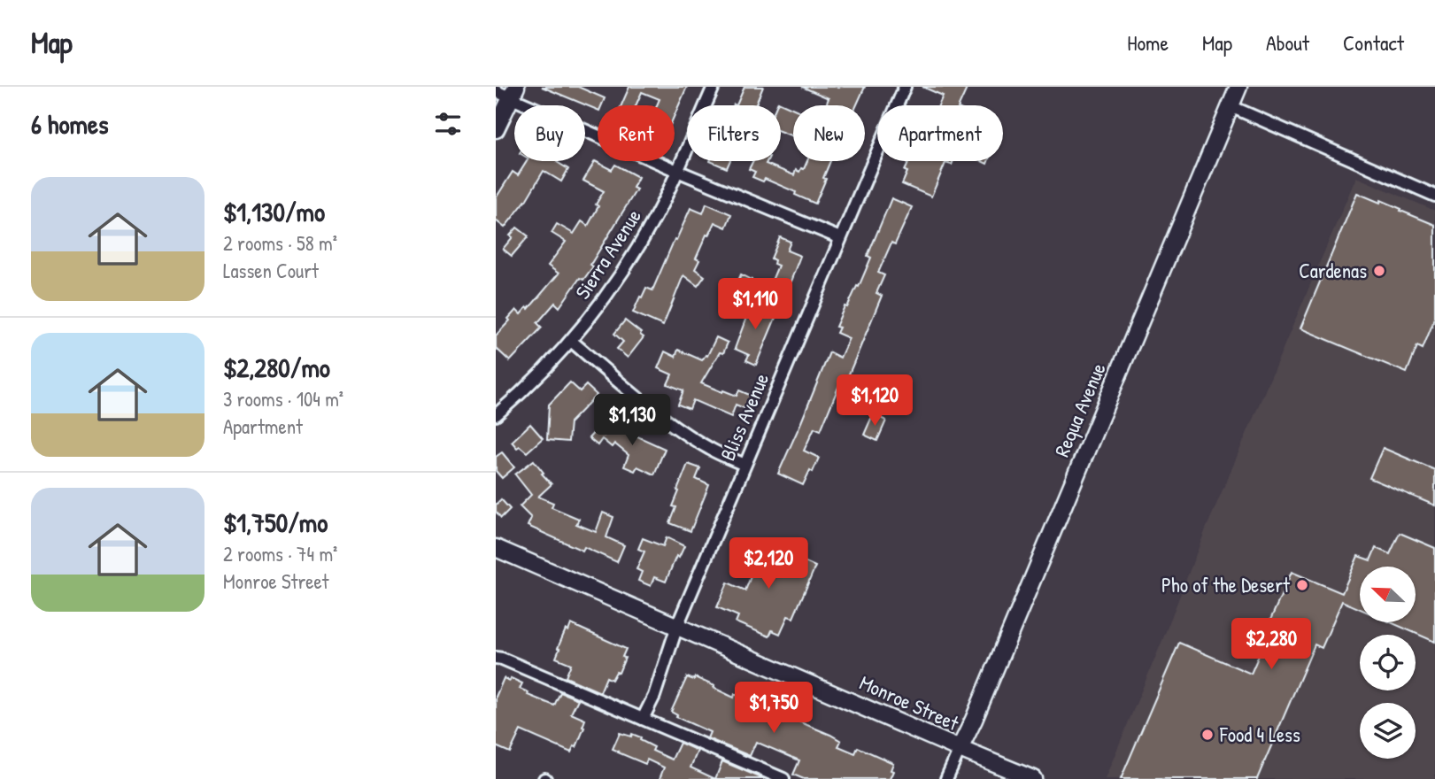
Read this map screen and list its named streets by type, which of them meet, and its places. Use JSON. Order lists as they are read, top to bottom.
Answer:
{
  "streets": {
    "street": [
      "Sierra Avenue",
      "Requa Avenue",
      "Bliss Avenue",
      "Monroe Street"
    ]
  },
  "crossings": [
    ["Requa Avenue", "Monroe Street"],
    ["Bliss Avenue", "Monroe Street"]
  ],
  "places": ["Cardenas", "Pho of the Desert", "Food 4 Less"],
  "north": "top left",
  "page": {
    "header": "Map",
    "nav": [
      "Home",
      "Map",
      "About",
      "Contact"
    ],
    "heading": "6 homes",
    "chip": [
      "Buy",
      "Rent",
      "Filters",
      "New",
      "Apartment"
    ],
    "list": [
      {
        "name": "$1,130/mo",
        "note": "2 rooms · 58 m² · Lassen Court"
      },
      {
        "name": "$2,280/mo",
        "note": "3 rooms · 104 m² · Apartment"
      },
      {
        "name": "$1,750/mo",
        "note": "2 rooms · 74 m² · Monroe Street"
      }
    ],
    "price": [
      "$1,110",
      "$1,120",
      "$1,130",
      "$2,120",
      "$2,280",
      "$1,750"
    ]
  }
}
